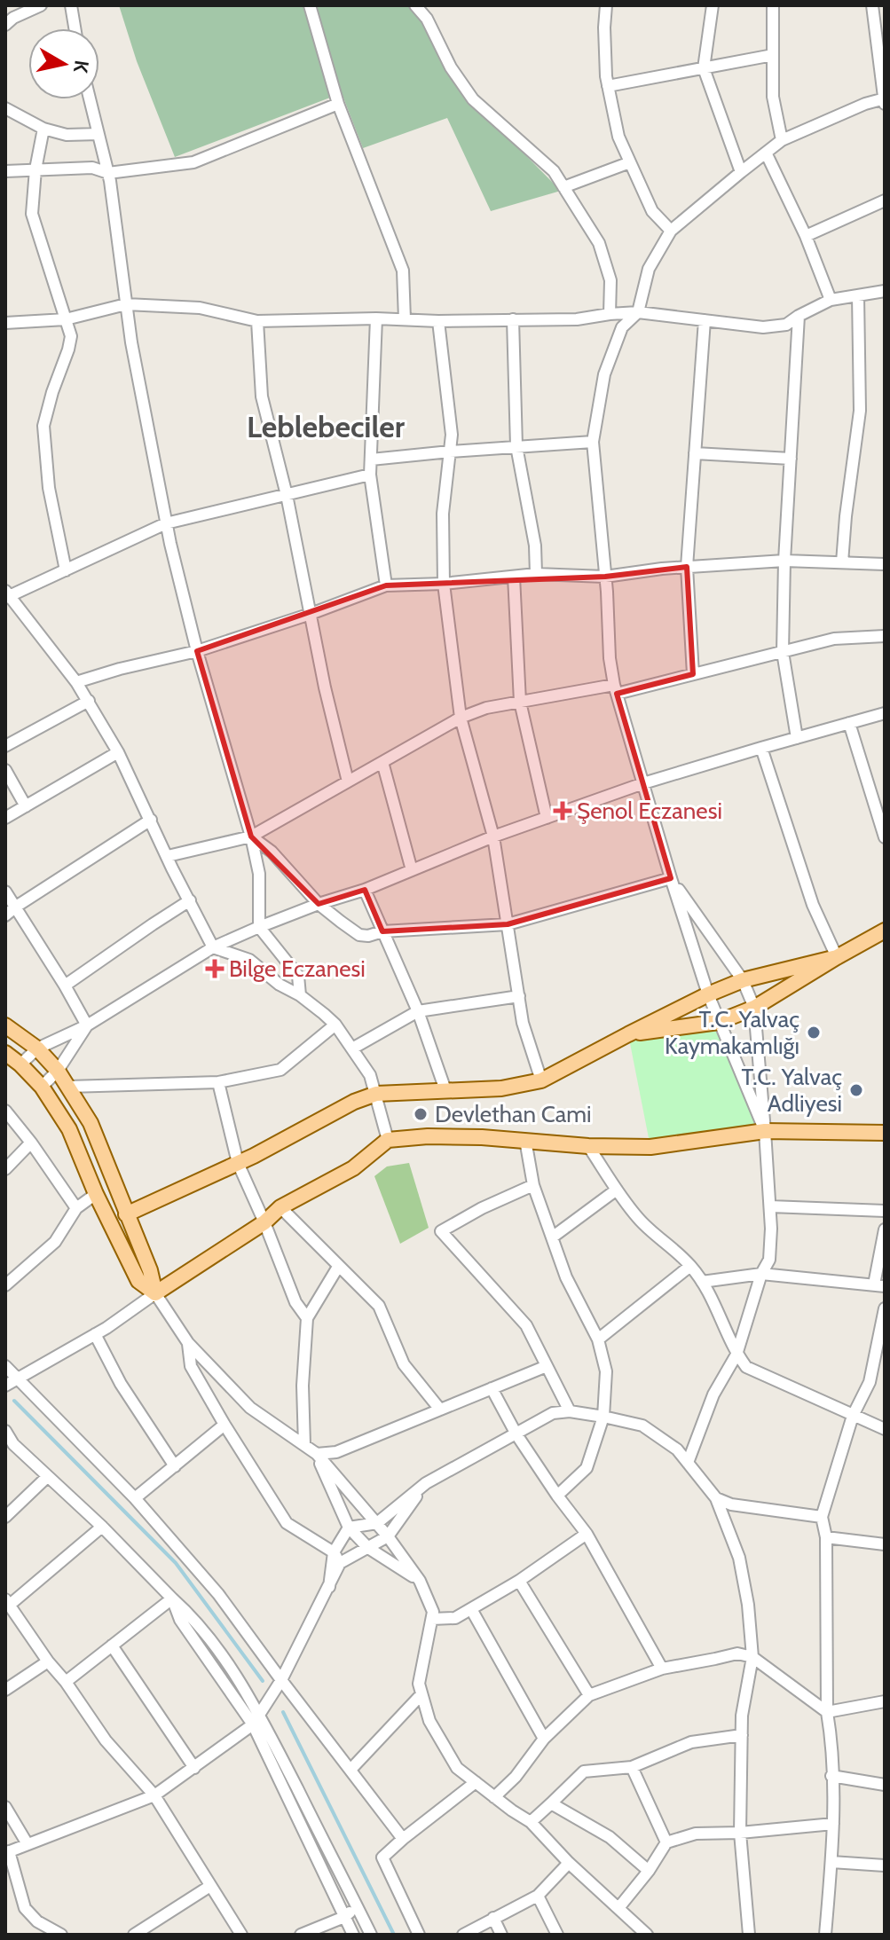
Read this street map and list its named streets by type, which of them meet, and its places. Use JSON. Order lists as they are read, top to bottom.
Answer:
{
  "districts": ["Leblebeciler"],
  "places": {
    "health": ["Şenol Eczanesi", "Bilge Eczanesi"],
    "other": ["T.C. Yalvaç Kaymakamlığı", "T.C. Yalvaç Adliyesi", "Devlethan Cami"]
  },
  "north": "right"
}
